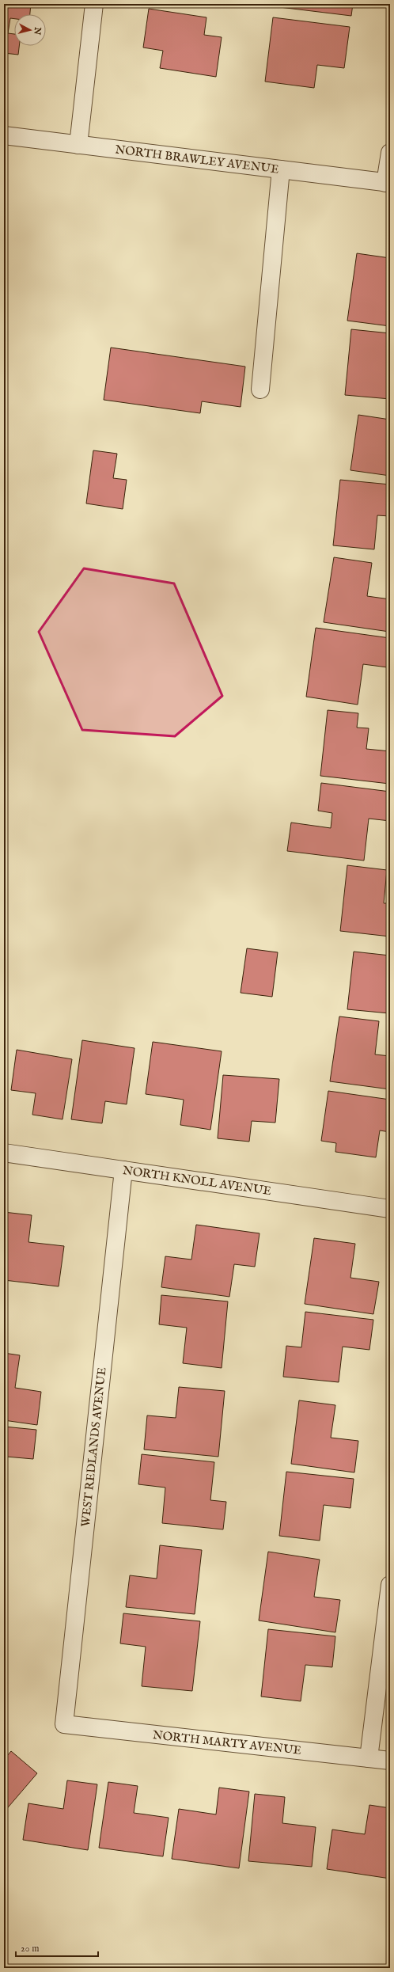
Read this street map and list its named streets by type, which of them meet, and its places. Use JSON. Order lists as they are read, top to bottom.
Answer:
{
  "streets": {
    "street": [
      "NORTH BRAWLEY AVENUE",
      "NORTH KNOLL AVENUE",
      "WEST REDLANDS AVENUE",
      "NORTH MARTY AVENUE"
    ]
  },
  "crossings": [
    ["NORTH KNOLL AVENUE", "WEST REDLANDS AVENUE"],
    ["WEST REDLANDS AVENUE", "NORTH MARTY AVENUE"]
  ],
  "scale_bar": "20 m",
  "north": "right"
}
